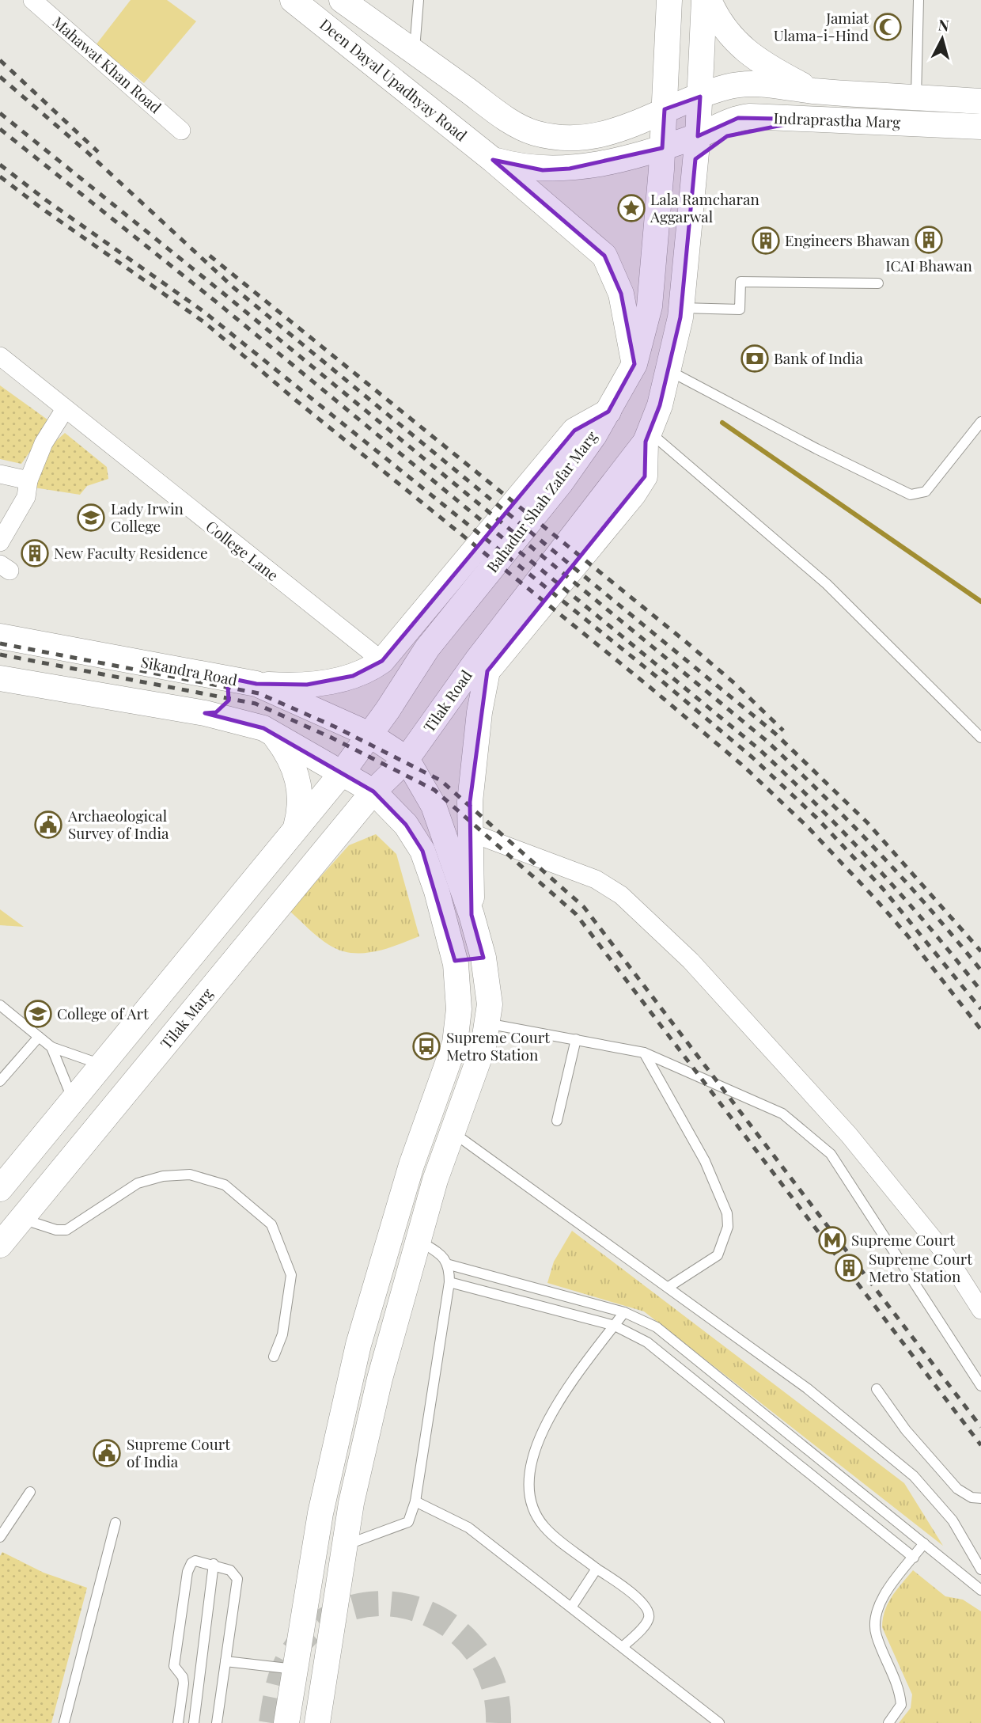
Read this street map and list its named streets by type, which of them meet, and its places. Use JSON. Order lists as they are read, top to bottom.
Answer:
{
  "streets": {
    "main road": [
      "Deen Dayal Upadhyay Road",
      "Indraprastha Marg",
      "Bahadur Shah Zafar Marg",
      "Sikandra Road",
      "Tilak Road",
      "Tilak Marg"
    ],
    "street": ["Mahawat Khan Road", "College Lane"]
  },
  "crossings": [
    ["Deen Dayal Upadhyay Road", "Indraprastha Marg"],
    ["Deen Dayal Upadhyay Road", "Bahadur Shah Zafar Marg"],
    ["Indraprastha Marg", "Bahadur Shah Zafar Marg"],
    ["Sikandra Road", "Tilak Road"],
    ["Sikandra Road", "Tilak Marg"],
    ["Tilak Road", "Tilak Marg"]
  ],
  "places": {
    "mosque": ["Jamiat Ulama-i-Hind"],
    "place": ["Lala Ramcharan Aggarwal"],
    "building": [
      "ICAI Bhawan",
      "Engineers Bhawan",
      "New Faculty Residence",
      "Supreme Court Metro Station"
    ],
    "bank": ["Bank of India"],
    "school or university": ["Lady Irwin College", "College of Art"],
    "public building": ["Archaeological Survey of India", "Supreme Court of India"],
    "bus stop": ["Supreme Court‌ Metro Station"],
    "metro station": ["Supreme Court"]
  },
  "north": "top"
}
